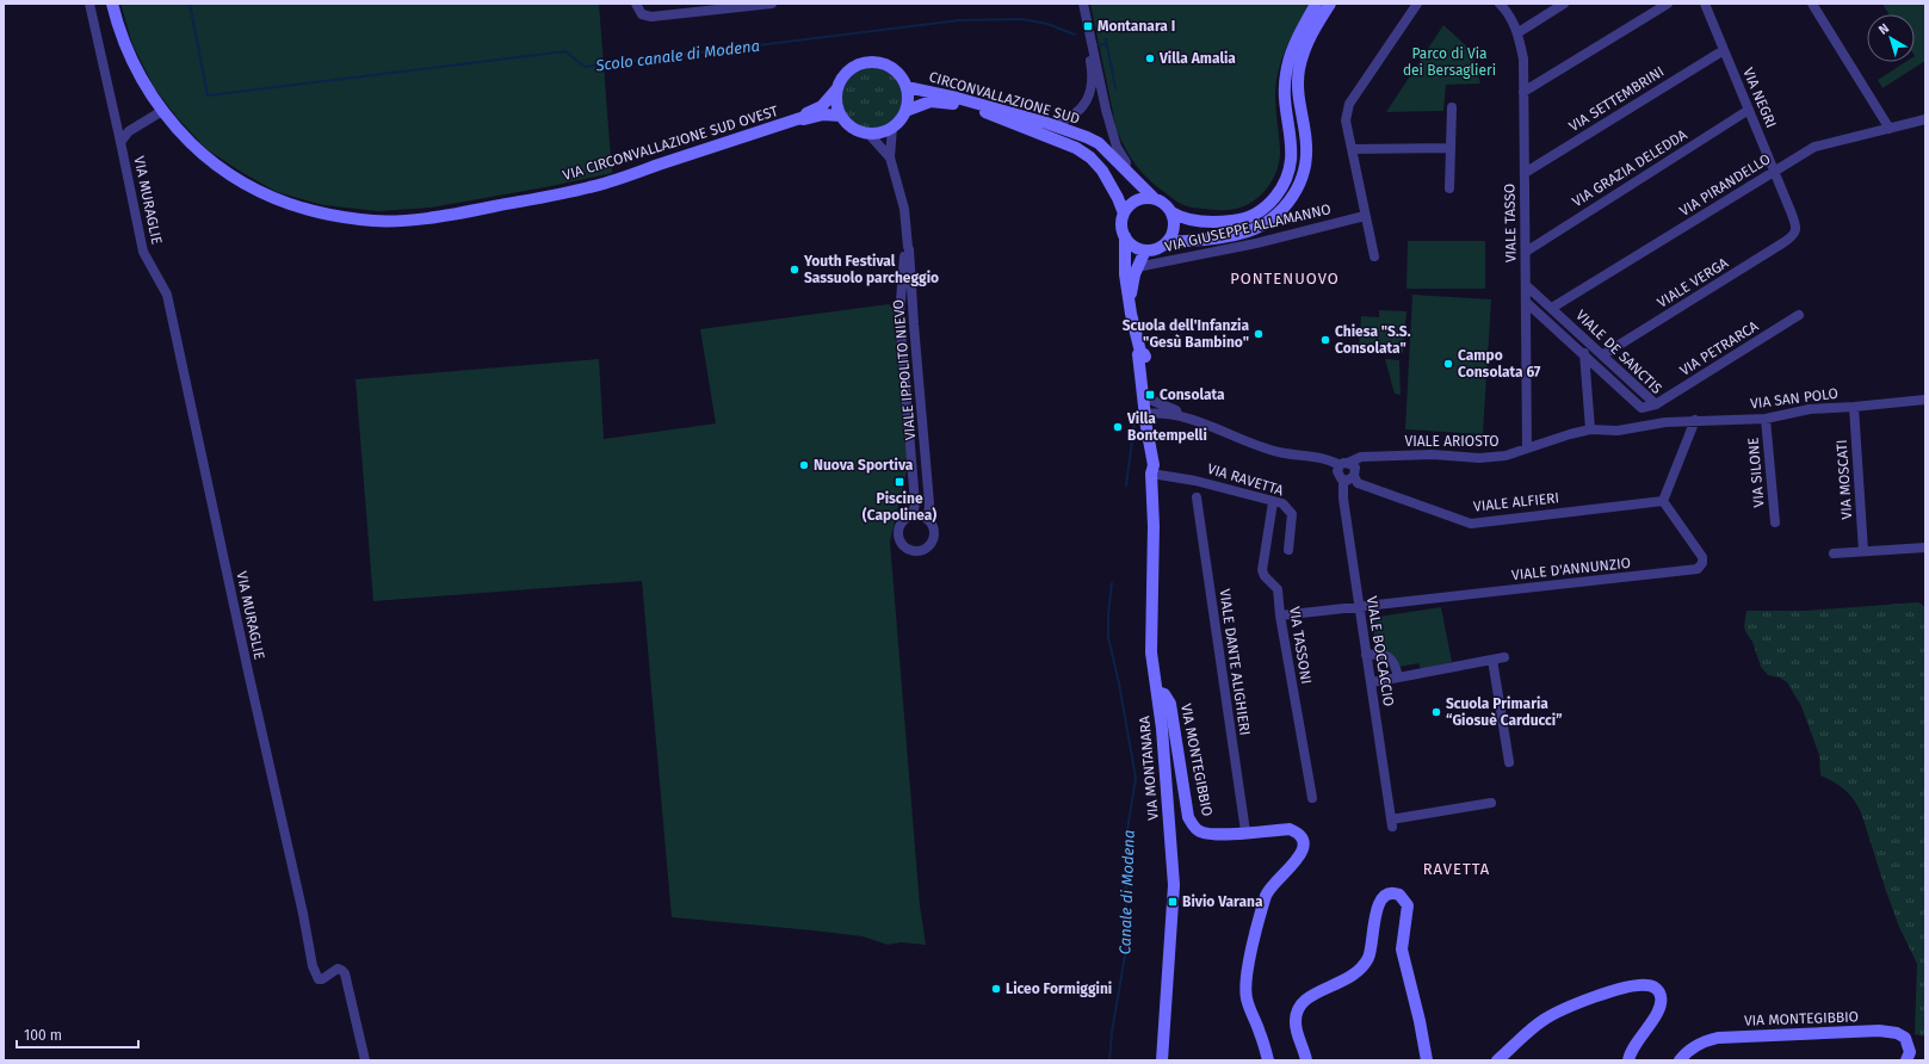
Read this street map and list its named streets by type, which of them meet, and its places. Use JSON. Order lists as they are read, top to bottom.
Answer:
{
  "streets": {
    "main road": [
      "CIRCONVALLAZIONE SUD",
      "VIA CIRCONVALLAZIONE SUD OVEST",
      "VIA MONTEGIBBIO",
      "VIA MONTANARA"
    ],
    "street": [
      "VIA NEGRI",
      "VIA SETTEMBRINI",
      "VIA GRAZIA DELEDDA",
      "VIA PIRANDELLO",
      "VIA MURAGLIE",
      "VIALE TASSO",
      "VIA GIUSEPPE ALLAMANNO",
      "VIALE VERGA",
      "VIA PETRARCA",
      "VIALE DE SANCTIS",
      "VIALE IPPOLITO NIEVO",
      "VIA SAN POLO",
      "VIALE ARIOSTO",
      "VIA SILONE",
      "VIA RAVETTA",
      "VIA MOSCATI",
      "VIALE ALFIERI",
      "VIALE D'ANNUNZIO",
      "VIA TASSONI",
      "VIALE BOCCACCIO",
      "VIALE DANTE ALIGHIERI"
    ]
  },
  "crossings": [
    ["CIRCONVALLAZIONE SUD", "VIA CIRCONVALLAZIONE SUD OVEST"],
    ["CIRCONVALLAZIONE SUD", "VIALE IPPOLITO NIEVO"],
    ["CIRCONVALLAZIONE SUD", "VIA MONTANARA"],
    ["VIA NEGRI", "VIA SETTEMBRINI"],
    ["VIA NEGRI", "VIA GRAZIA DELEDDA"],
    ["VIA NEGRI", "VIA PIRANDELLO"],
    ["VIA NEGRI", "VIALE VERGA"],
    ["VIA SETTEMBRINI", "VIALE TASSO"],
    ["VIA CIRCONVALLAZIONE SUD OVEST", "VIA MURAGLIE"],
    ["VIA CIRCONVALLAZIONE SUD OVEST", "VIALE IPPOLITO NIEVO"],
    ["VIA GRAZIA DELEDDA", "VIALE TASSO"],
    ["VIA PIRANDELLO", "VIALE DE SANCTIS"],
    ["VIALE TASSO", "VIALE DE SANCTIS"],
    ["VIALE TASSO", "VIALE ARIOSTO"],
    ["VIA GIUSEPPE ALLAMANNO", "VIA MONTANARA"],
    ["VIALE VERGA", "VIALE DE SANCTIS"],
    ["VIA PETRARCA", "VIALE DE SANCTIS"],
    ["VIA SAN POLO", "VIALE ARIOSTO"],
    ["VIA SAN POLO", "VIA SILONE"],
    ["VIA SAN POLO", "VIA MOSCATI"],
    ["VIALE ARIOSTO", "VIALE ALFIERI"],
    ["VIALE ARIOSTO", "VIALE BOCCACCIO"],
    ["VIA RAVETTA", "VIA TASSONI"],
    ["VIA RAVETTA", "VIA MONTANARA"],
    ["VIALE ALFIERI", "VIALE D'ANNUNZIO"],
    ["VIALE ALFIERI", "VIALE BOCCACCIO"],
    ["VIALE D'ANNUNZIO", "VIA TASSONI"],
    ["VIALE D'ANNUNZIO", "VIALE BOCCACCIO"],
    ["VIALE DANTE ALIGHIERI", "VIA MONTEGIBBIO"],
    ["VIA MONTEGIBBIO", "VIA MONTANARA"]
  ],
  "districts": ["PONTENUOVO", "RAVETTA"],
  "water": ["Scolo canale di Modena", "Canale di Modena"],
  "parks": ["Parco di Via dei Bersaglieri"],
  "places": {
    "transit": [
      "Montanara I",
      "Consolata",
      "Piscine (Capolinea)",
      "Bivio Varana"
    ],
    "other": [
      "Villa Amalia",
      "Youth Festival Sassuolo parcheggio",
      "Scuola dell'Infanzia \"Gesù Bambino\"",
      "Chiesa \"S.S. Consolata\"",
      "Campo Consolata 67",
      "Villa Bontempelli",
      "Nuova Sportiva",
      "Scuola Primaria “Giosuè Carducci”",
      "Liceo Formiggini"
    ]
  },
  "scale_bar": "100 m",
  "north": "top left"
}
